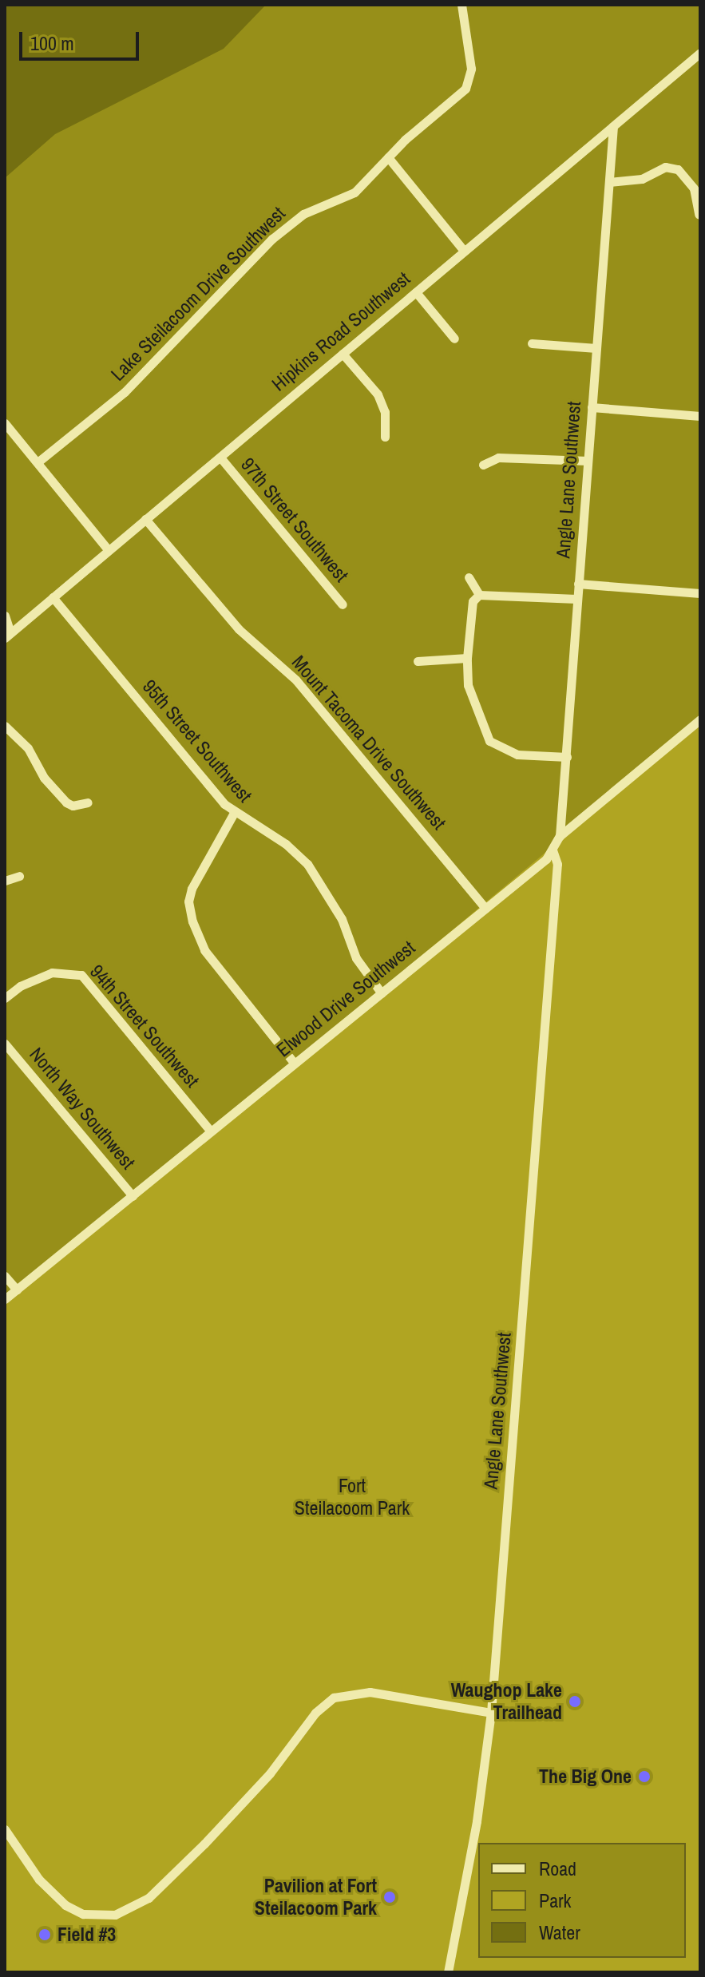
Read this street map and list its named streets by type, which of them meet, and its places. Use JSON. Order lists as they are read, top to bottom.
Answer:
{
  "streets": {
    "street": [
      "Lake Steilacoom Drive Southwest",
      "Hipkins Road Southwest",
      "Angle Lane Southwest",
      "97th Street Southwest",
      "95th Street Southwest",
      "Mount Tacoma Drive Southwest",
      "Elwood Drive Southwest",
      "94th Street Southwest",
      "North Way Southwest"
    ]
  },
  "crossings": [
    ["Hipkins Road Southwest", "Angle Lane Southwest"],
    ["Hipkins Road Southwest", "97th Street Southwest"],
    ["Hipkins Road Southwest", "95th Street Southwest"],
    ["Hipkins Road Southwest", "Mount Tacoma Drive Southwest"],
    ["Angle Lane Southwest", "Elwood Drive Southwest"],
    ["95th Street Southwest", "Elwood Drive Southwest"],
    ["Mount Tacoma Drive Southwest", "Elwood Drive Southwest"],
    ["Elwood Drive Southwest", "94th Street Southwest"],
    ["Elwood Drive Southwest", "North Way Southwest"]
  ],
  "parks": ["Fort Steilacoom Park"],
  "places": [
    "Waughop Lake Trailhead",
    "The Big One",
    "Pavilion at Fort Steilacoom Park",
    "Field #3"
  ],
  "legend": ["Road", "Park", "Water"],
  "scale_bar": "100 m"
}
